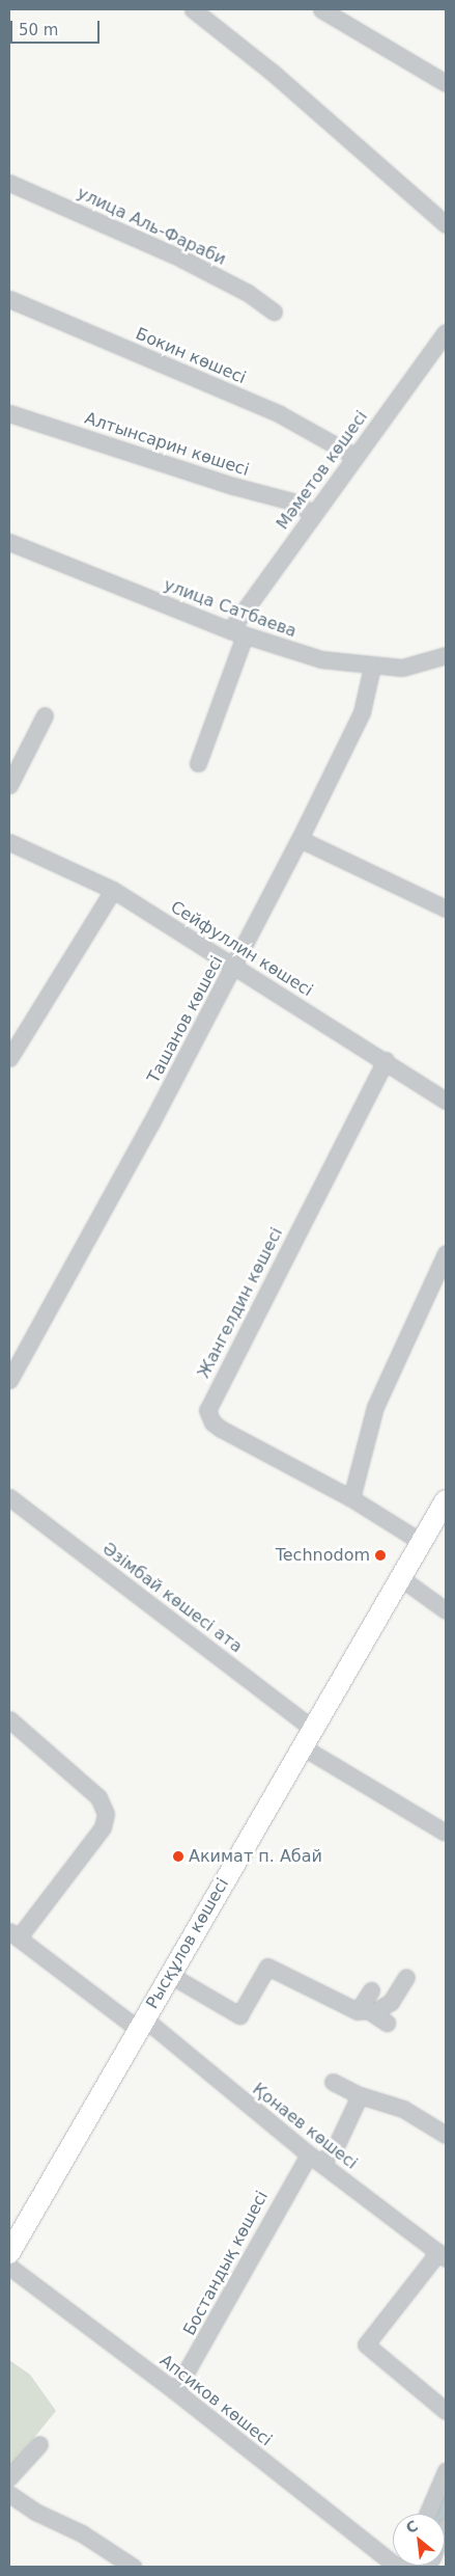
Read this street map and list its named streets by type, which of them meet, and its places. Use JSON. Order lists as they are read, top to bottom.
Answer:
{
  "streets": {
    "main road": ["Рысқұлов көшесі"],
    "street": [
      "улица Аль-Фараби",
      "Бокин көшесі",
      "Алтынсарин көшесі",
      "Мәметов көшесі",
      "улица Сатбаева",
      "Сейфуллин көшесі",
      "Ташанов көшесі",
      "Жангелдин көшесі",
      "Әзімбай көшесі ата",
      "Қонаев көшесі",
      "Бостандық көшесі",
      "Апсиков көшесі"
    ]
  },
  "crossings": [
    ["Бокин көшесі", "Мәметов көшесі"],
    ["Алтынсарин көшесі", "Мәметов көшесі"],
    ["Мәметов көшесі", "улица Сатбаева"],
    ["улица Сатбаева", "Ташанов көшесі"],
    ["Сейфуллин көшесі", "Ташанов көшесі"],
    ["Сейфуллин көшесі", "Жангелдин көшесі"],
    ["Жангелдин көшесі", "Рысқұлов көшесі"],
    ["Әзімбай көшесі ата", "Рысқұлов көшесі"],
    ["Рысқұлов көшесі", "Қонаев көшесі"],
    ["Қонаев көшесі", "Бостандық көшесі"],
    ["Бостандық көшесі", "Апсиков көшесі"]
  ],
  "places": ["Technodom", "Акимат п. Абай"],
  "scale_bar": "50 m",
  "north": "top left"
}
